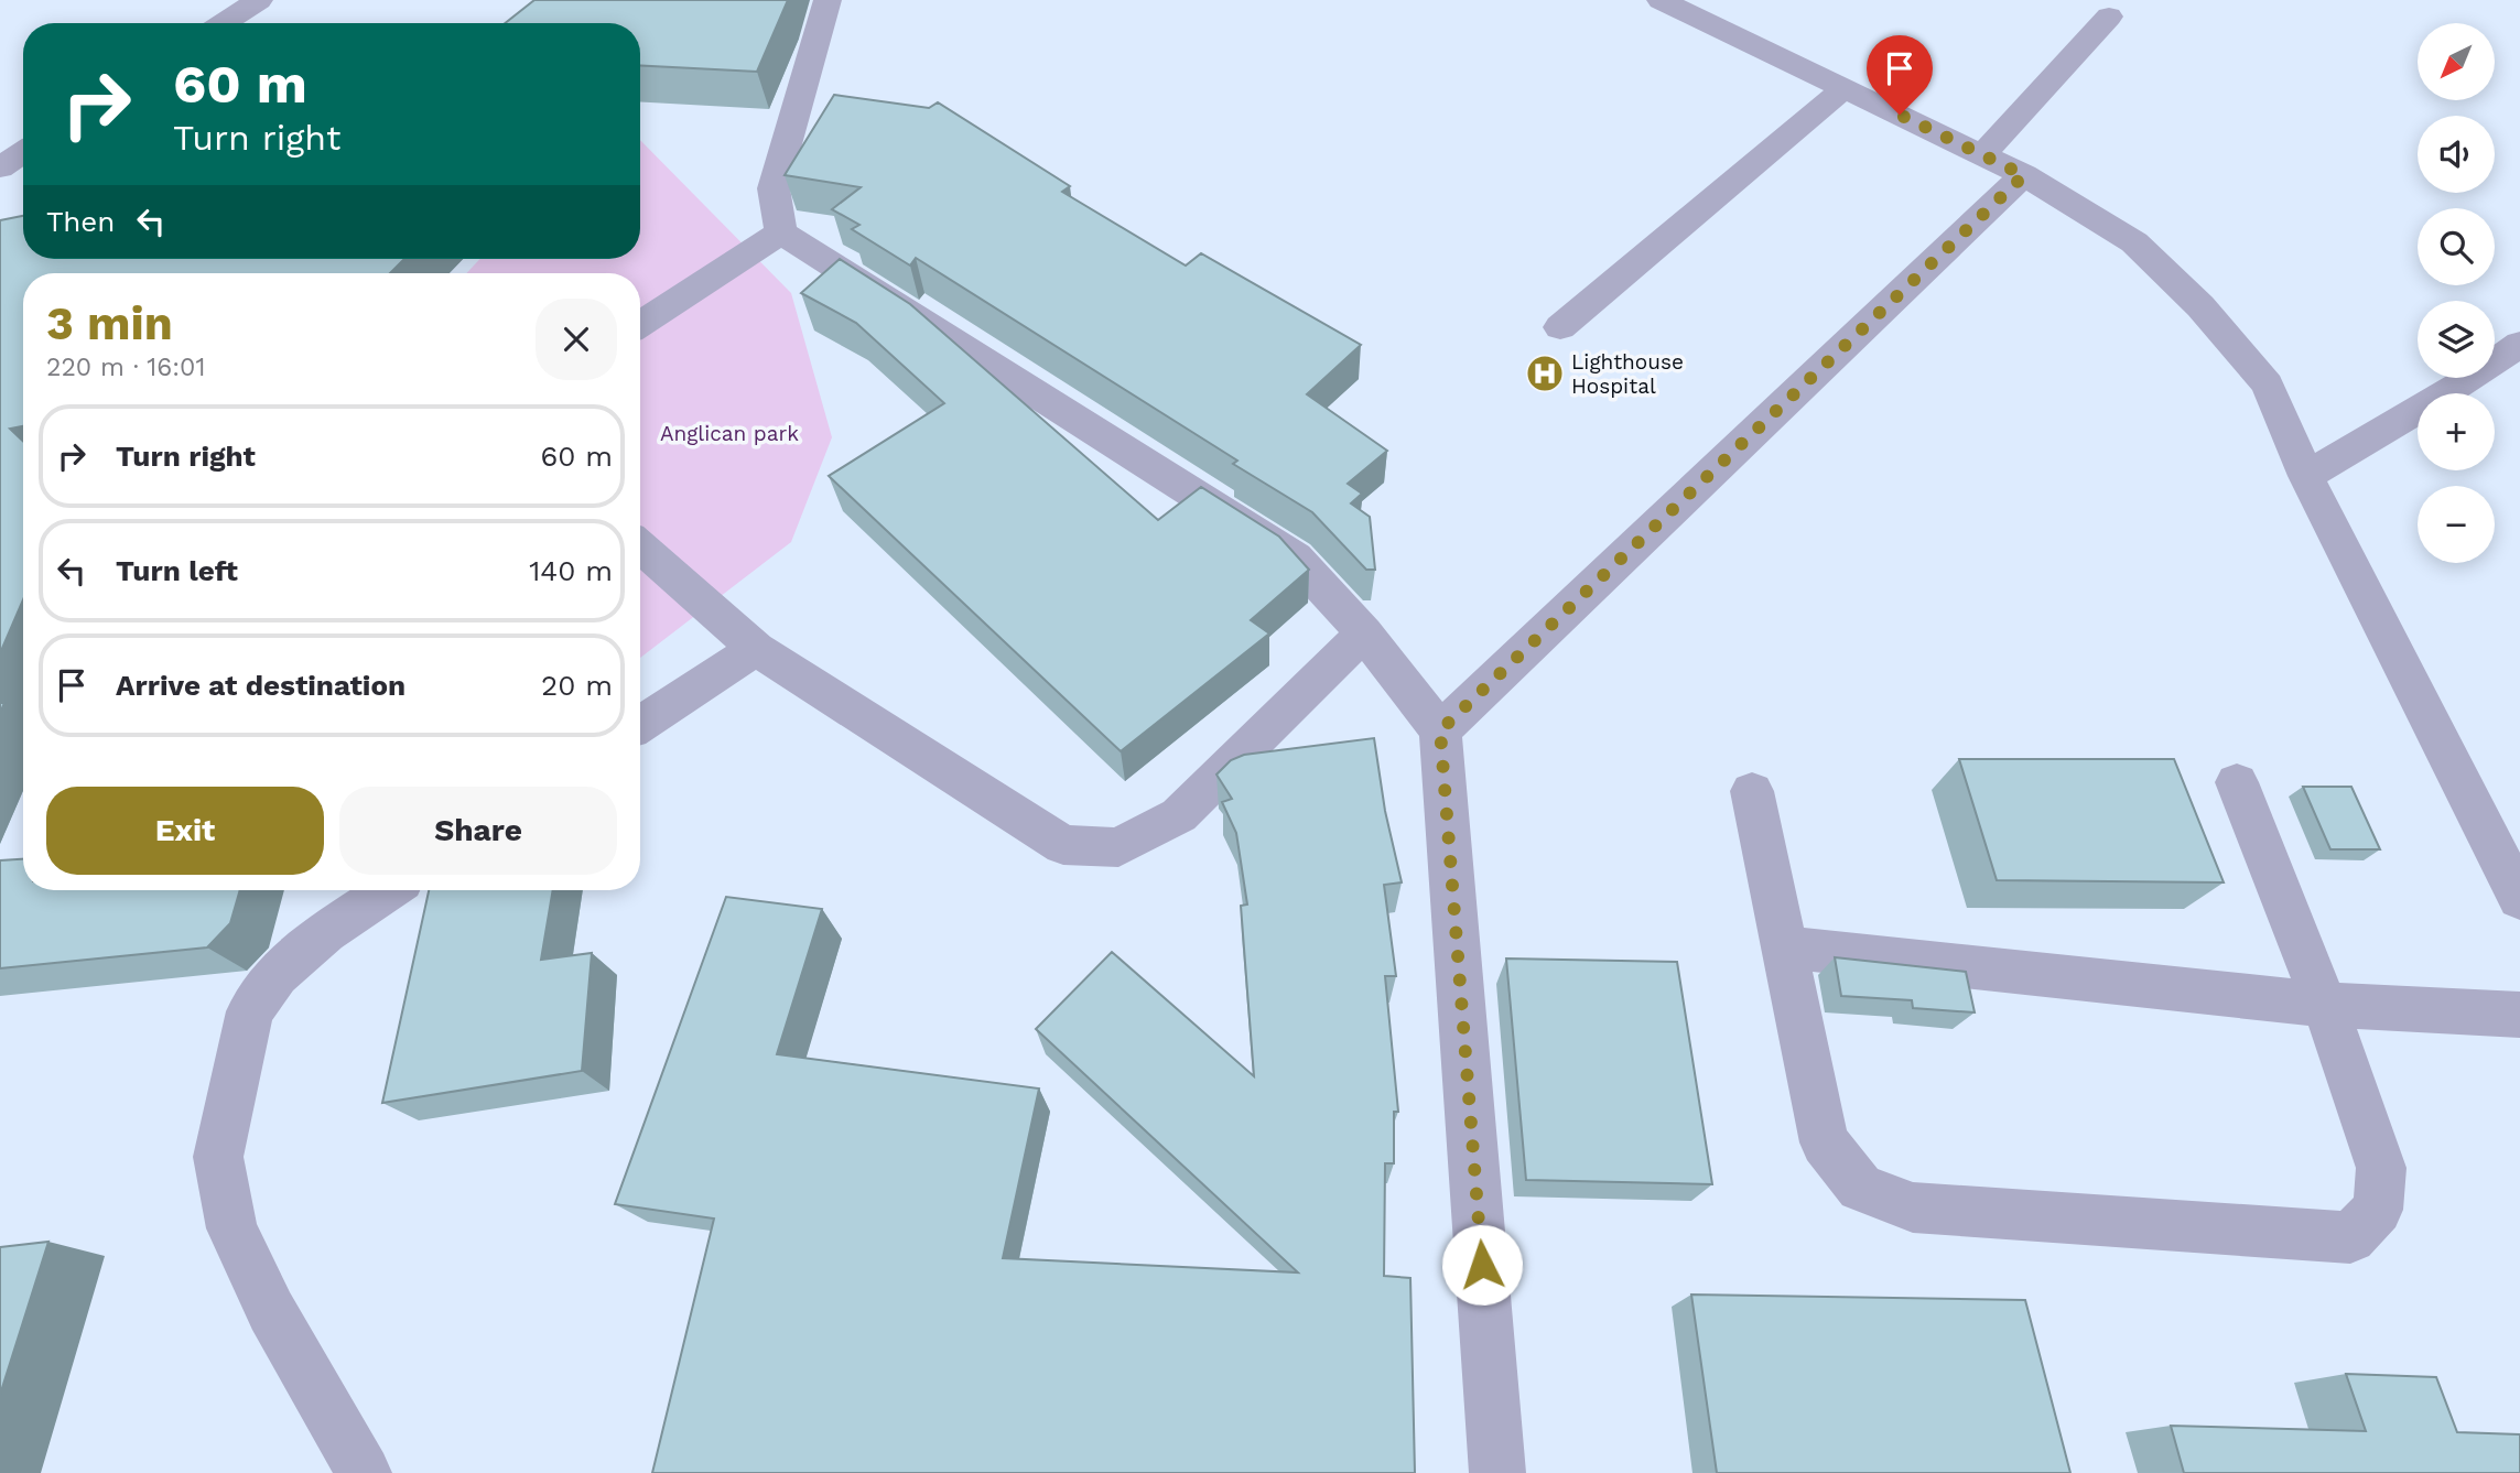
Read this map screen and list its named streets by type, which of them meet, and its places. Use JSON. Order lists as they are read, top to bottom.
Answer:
{
  "parks": ["Anglican park"],
  "places": {
    "hospital": ["Lighthouse Hospital"]
  },
  "north": "bottom left",
  "page": {
    "map_buttons": ["+", "−"],
    "turn": ["60 m", "Turn right"],
    "then": "Then",
    "heading": ["3 min", "220 m · 16:01"],
    "list": [
      {
        "name": "Turn right",
        "value": "60 m"
      },
      {
        "name": "Turn left",
        "value": "140 m"
      },
      {
        "name": "Arrive at destination",
        "value": "20 m"
      }
    ],
    "buttons": ["Exit", "Share"]
  }
}
